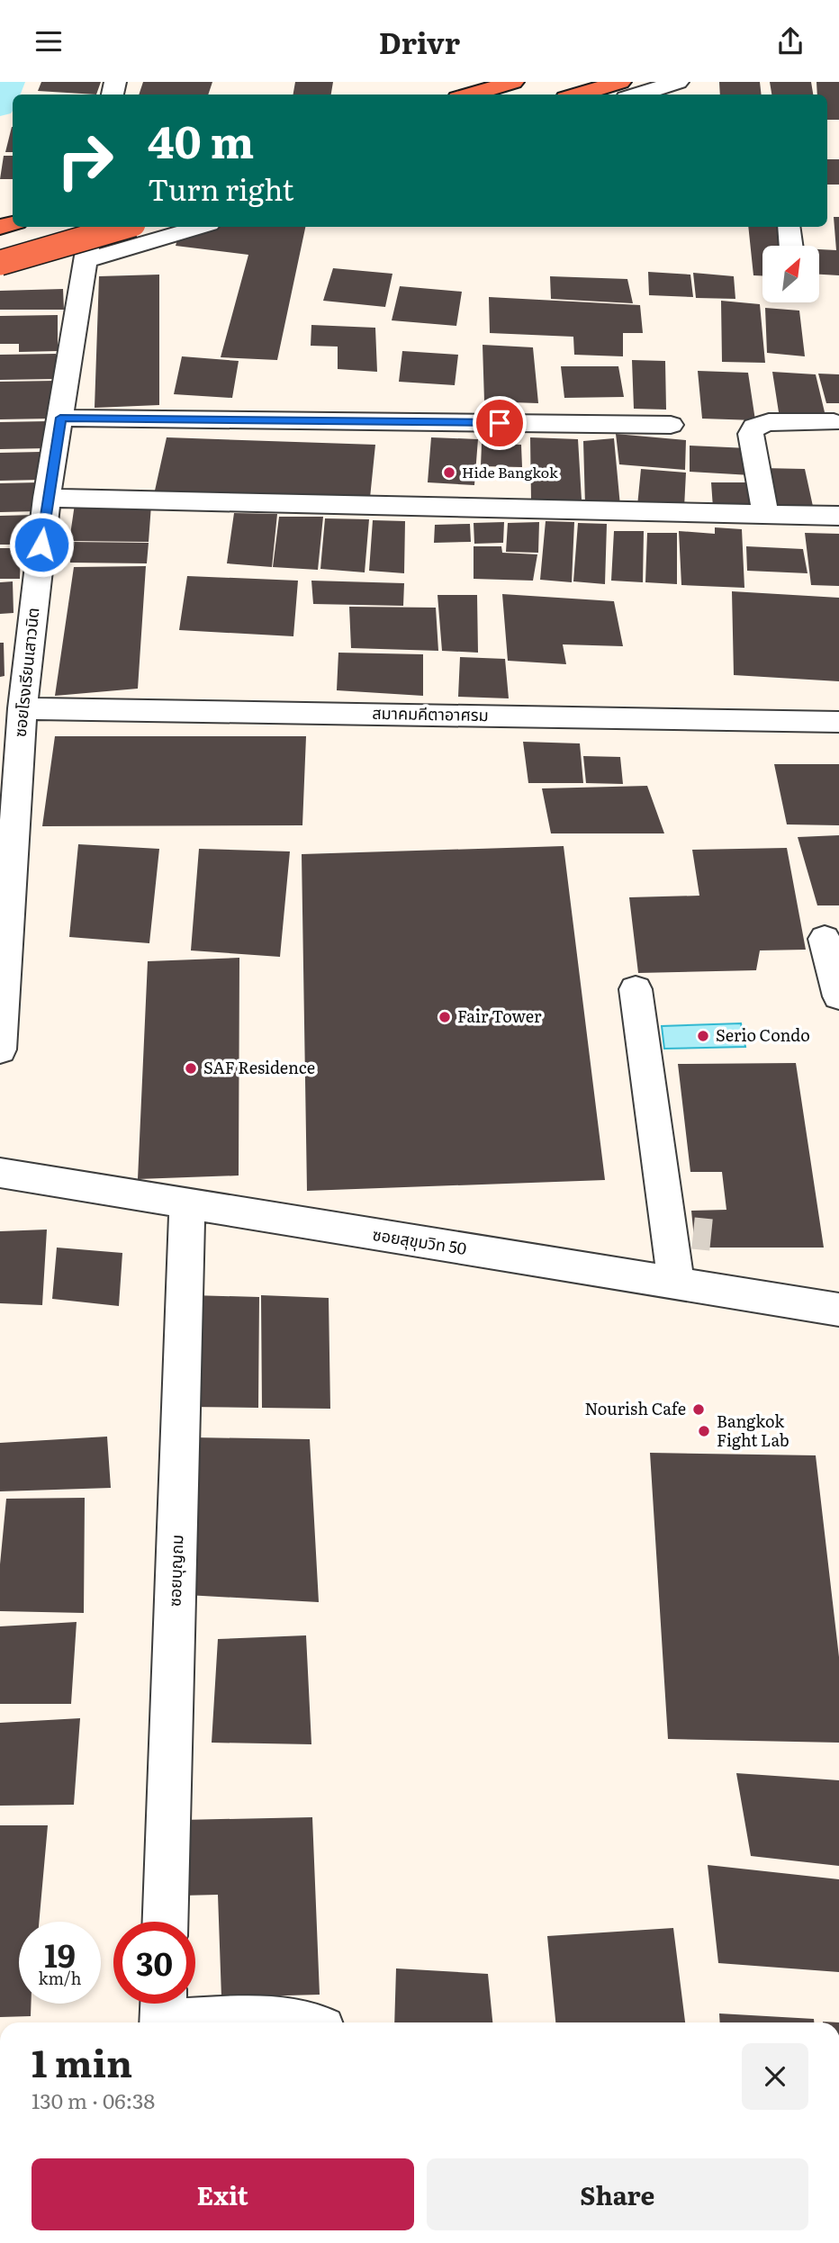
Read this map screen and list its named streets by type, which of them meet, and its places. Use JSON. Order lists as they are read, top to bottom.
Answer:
{
  "streets": {
    "street": [
      "ซอยโรงเรียนเสาวนิต",
      "สมาคมคีตาอาศรม",
      "ซอยสุขุมวิท 50",
      "ซอยบุญถม"
    ]
  },
  "crossings": [
    ["ซอยโรงเรียนเสาวนิต", "สมาคมคีตาอาศรม"],
    ["ซอยสุขุมวิท 50", "ซอยบุญถม"]
  ],
  "places": [
    "Hide Bangkok",
    "Fair Tower",
    "Serio Condo",
    "SAF Residence",
    "Nourish Cafe",
    "Bangkok Fight Lab"
  ],
  "north": "top right",
  "page": {
    "header": "Drivr",
    "turn": ["40 m", "Turn right"],
    "speed": "19 km/h",
    "limit": "30",
    "heading": ["1 min", "130 m · 06:38"],
    "buttons": ["Exit", "Share"]
  }
}
